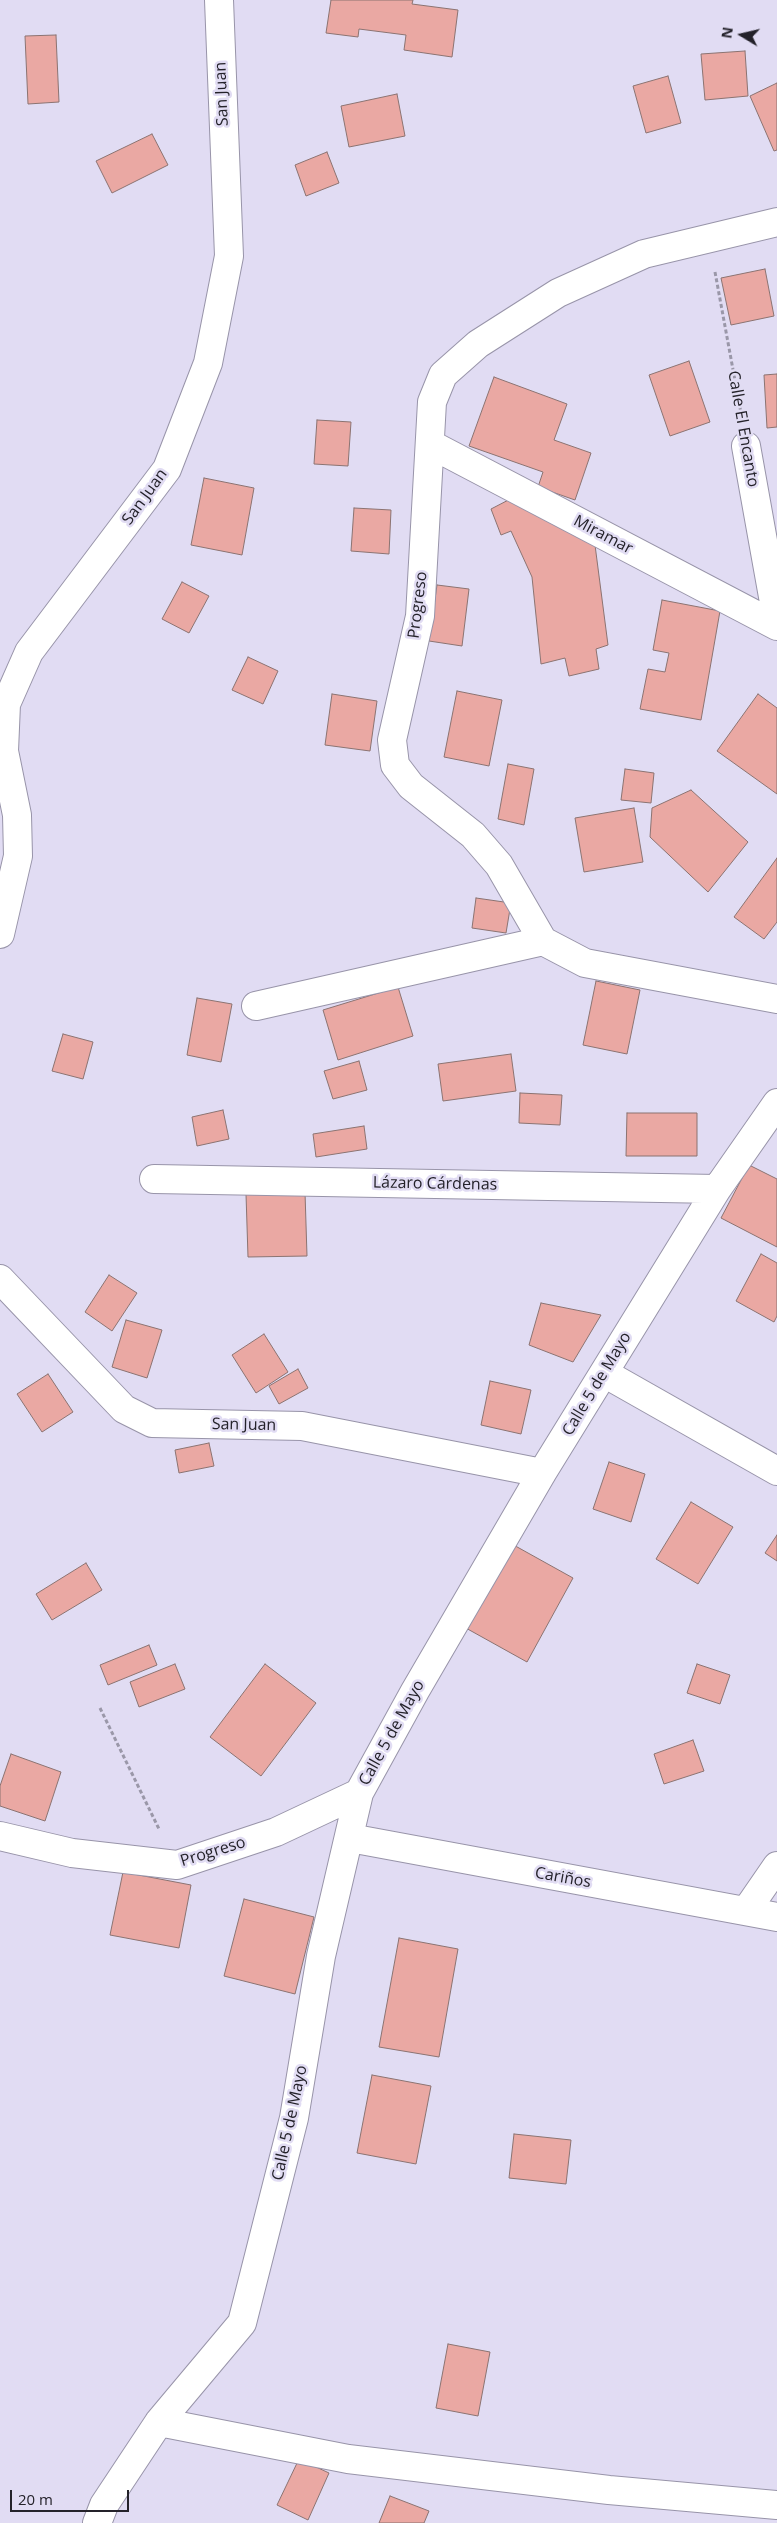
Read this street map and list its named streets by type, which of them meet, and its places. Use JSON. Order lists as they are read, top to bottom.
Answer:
{
  "streets": {
    "street": [
      "San Juan",
      "Calle El Encanto",
      "Miramar",
      "Progreso",
      "Lázaro Cárdenas",
      "Calle 5 de Mayo",
      "Cariños"
    ]
  },
  "crossings": [
    ["San Juan", "Calle 5 de Mayo"],
    ["Calle El Encanto", "Progreso"],
    ["Miramar", "Progreso"],
    ["Progreso", "Calle 5 de Mayo"],
    ["Lázaro Cárdenas", "Calle 5 de Mayo"],
    ["Calle 5 de Mayo", "Cariños"]
  ],
  "scale_bar": "20 m",
  "north": "left"
}
